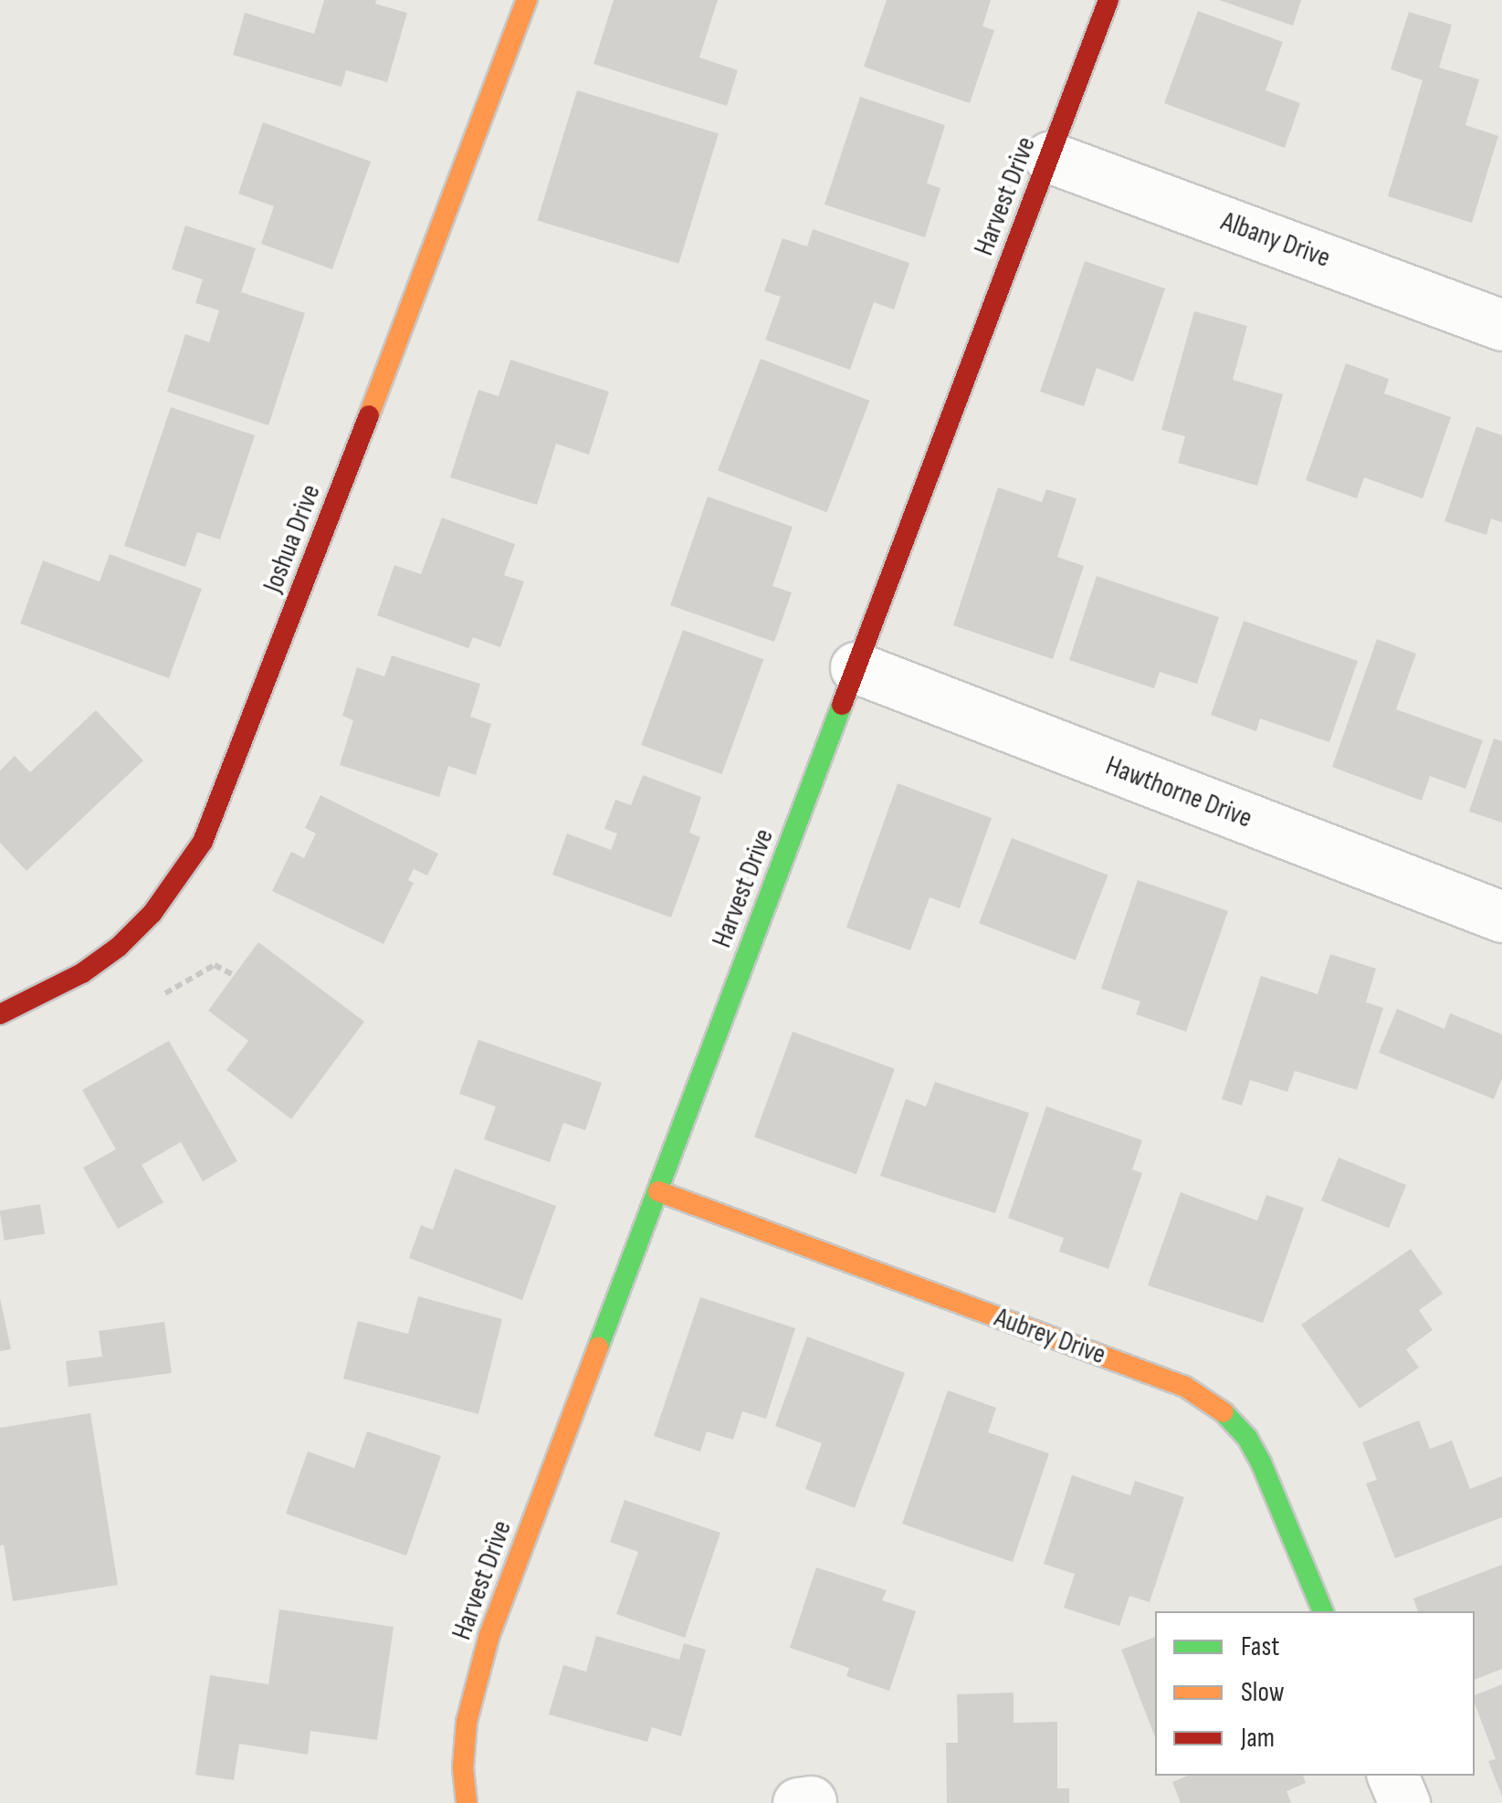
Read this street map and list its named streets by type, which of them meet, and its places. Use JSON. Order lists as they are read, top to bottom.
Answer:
{
  "streets": {
    "street": [
      "Harvest Drive",
      "Albany Drive",
      "Joshua Drive",
      "Hawthorne Drive",
      "Aubrey Drive"
    ]
  },
  "crossings": [
    ["Harvest Drive", "Albany Drive"],
    ["Harvest Drive", "Hawthorne Drive"],
    ["Harvest Drive", "Aubrey Drive"]
  ],
  "legend": ["Fast", "Slow", "Jam"]
}
